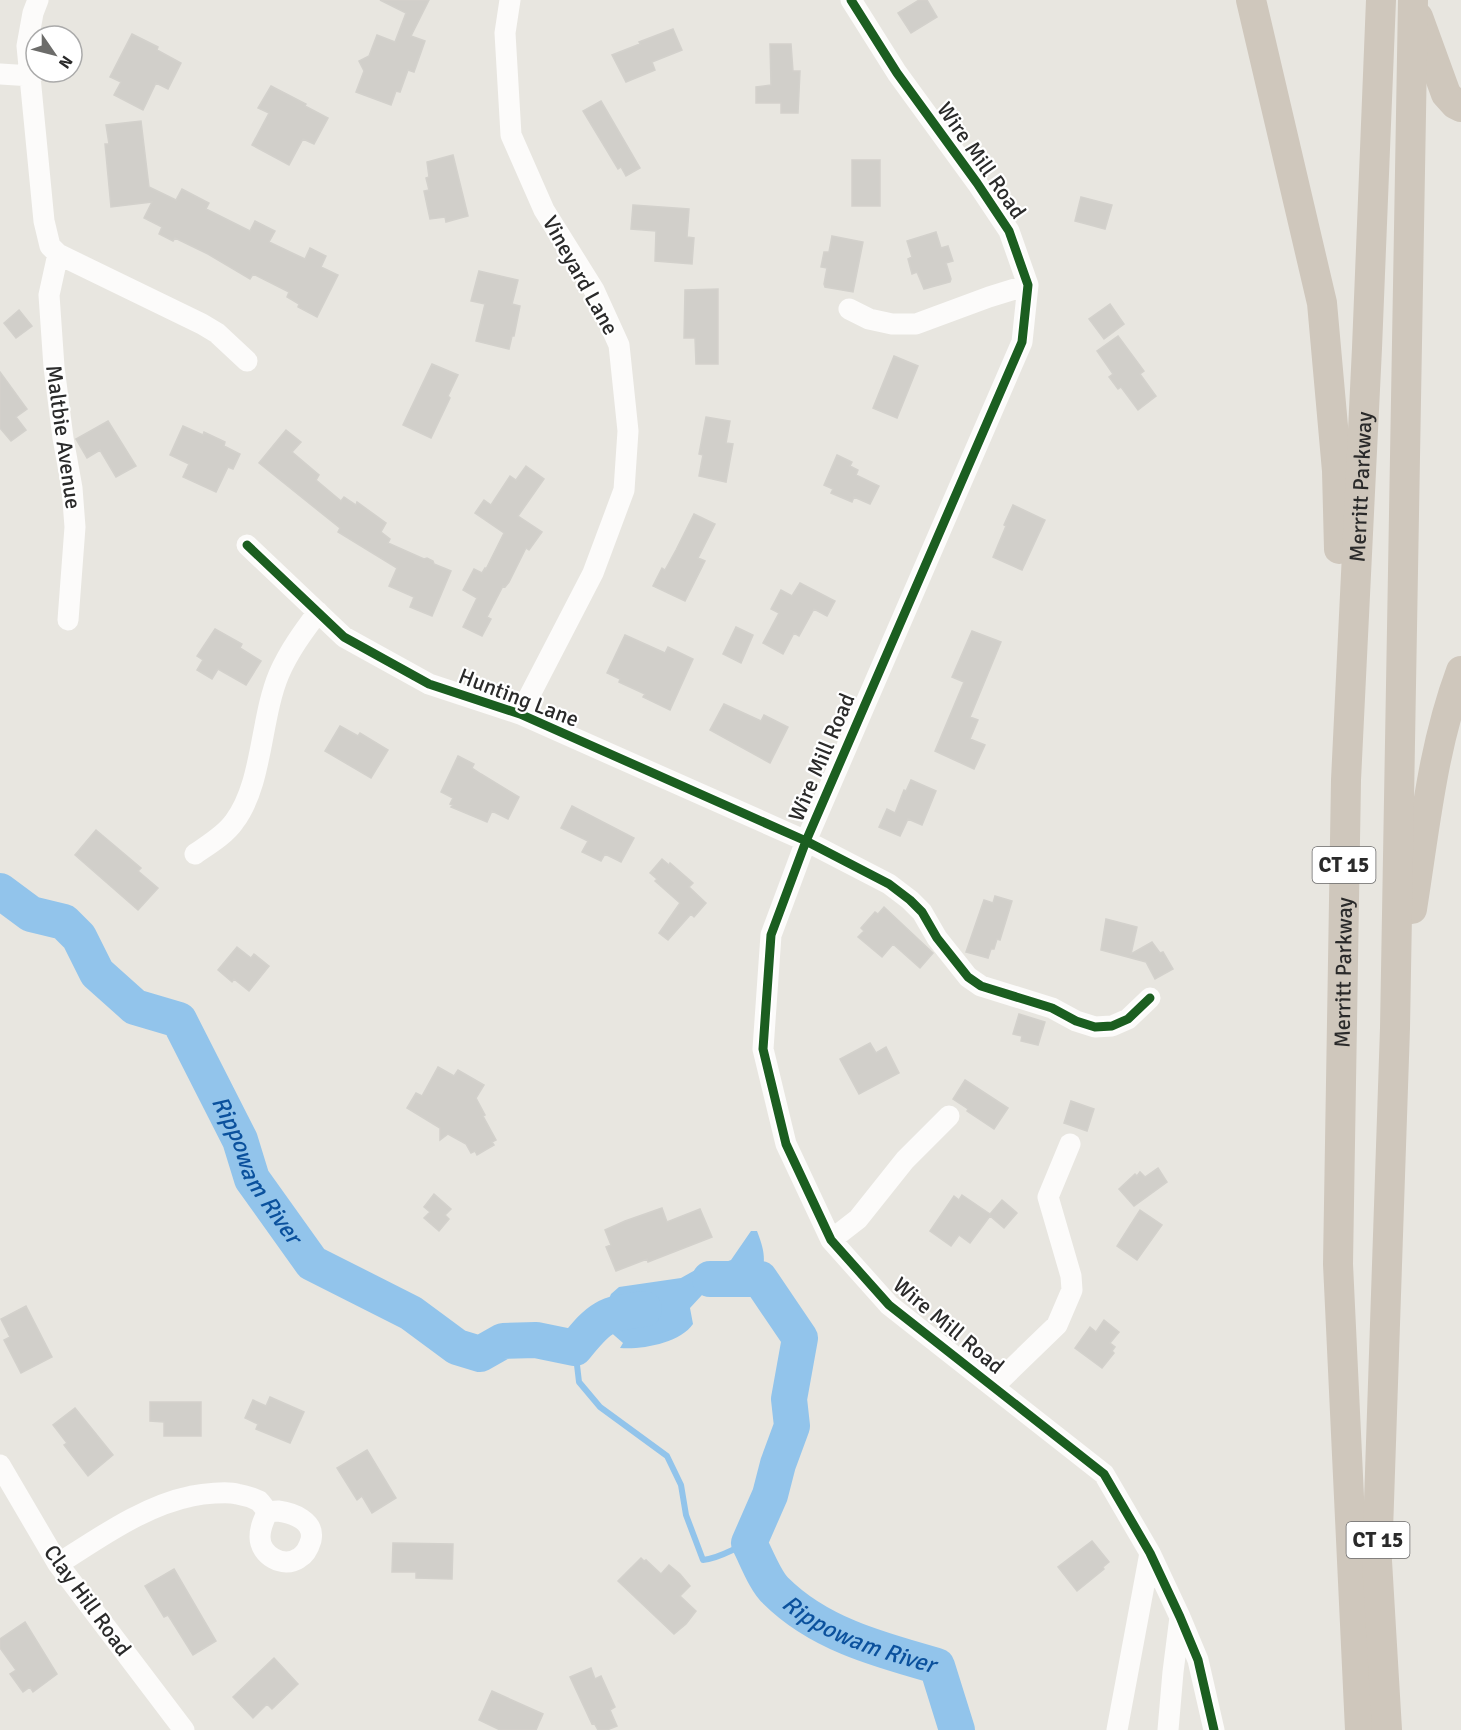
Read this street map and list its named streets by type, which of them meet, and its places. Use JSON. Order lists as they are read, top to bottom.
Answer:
{
  "streets": {
    "highway": ["Merritt Parkway", "CT 15"],
    "street": [
      "Wire Mill Road",
      "Vineyard Lane",
      "Maltbie Avenue",
      "Hunting Lane",
      "Clay Hill Road"
    ]
  },
  "crossings": [
    ["Wire Mill Road", "Hunting Lane"],
    ["Vineyard Lane", "Hunting Lane"]
  ],
  "water": ["Rippowam River"],
  "north": "bottom right"
}
